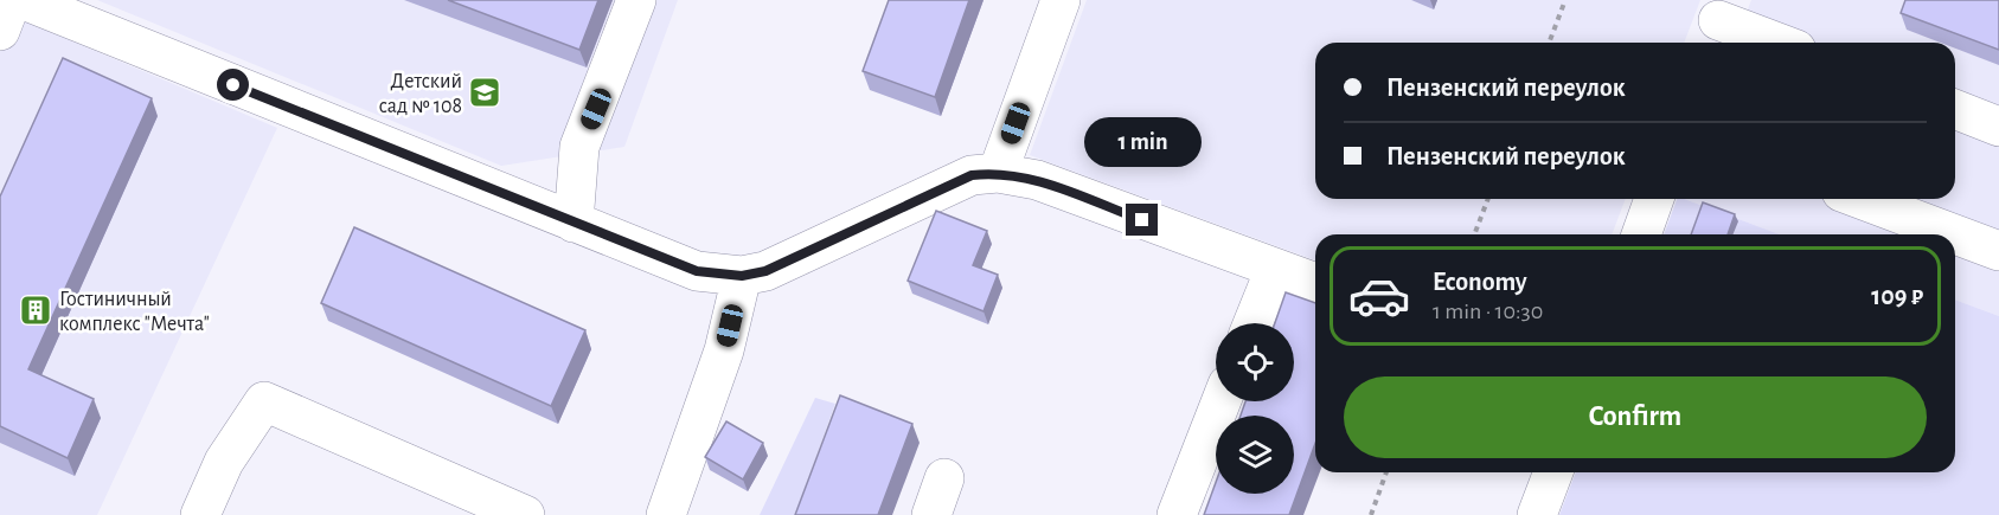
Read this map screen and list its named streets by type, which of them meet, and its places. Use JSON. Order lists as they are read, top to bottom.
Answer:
{
  "places": {
    "school or university": ["Детский сад № 108"],
    "building": ["Гостиничный комплекс \"Мечта\""]
  },
  "page": {
    "banner": ["Пензенский переулок", "Пензенский переулок"],
    "bubble": "1 min",
    "list": [
      {
        "name": "Economy",
        "note": "1 min · 10:30",
        "value": "109 ₽"
      }
    ],
    "buttons": "Confirm"
  }
}
